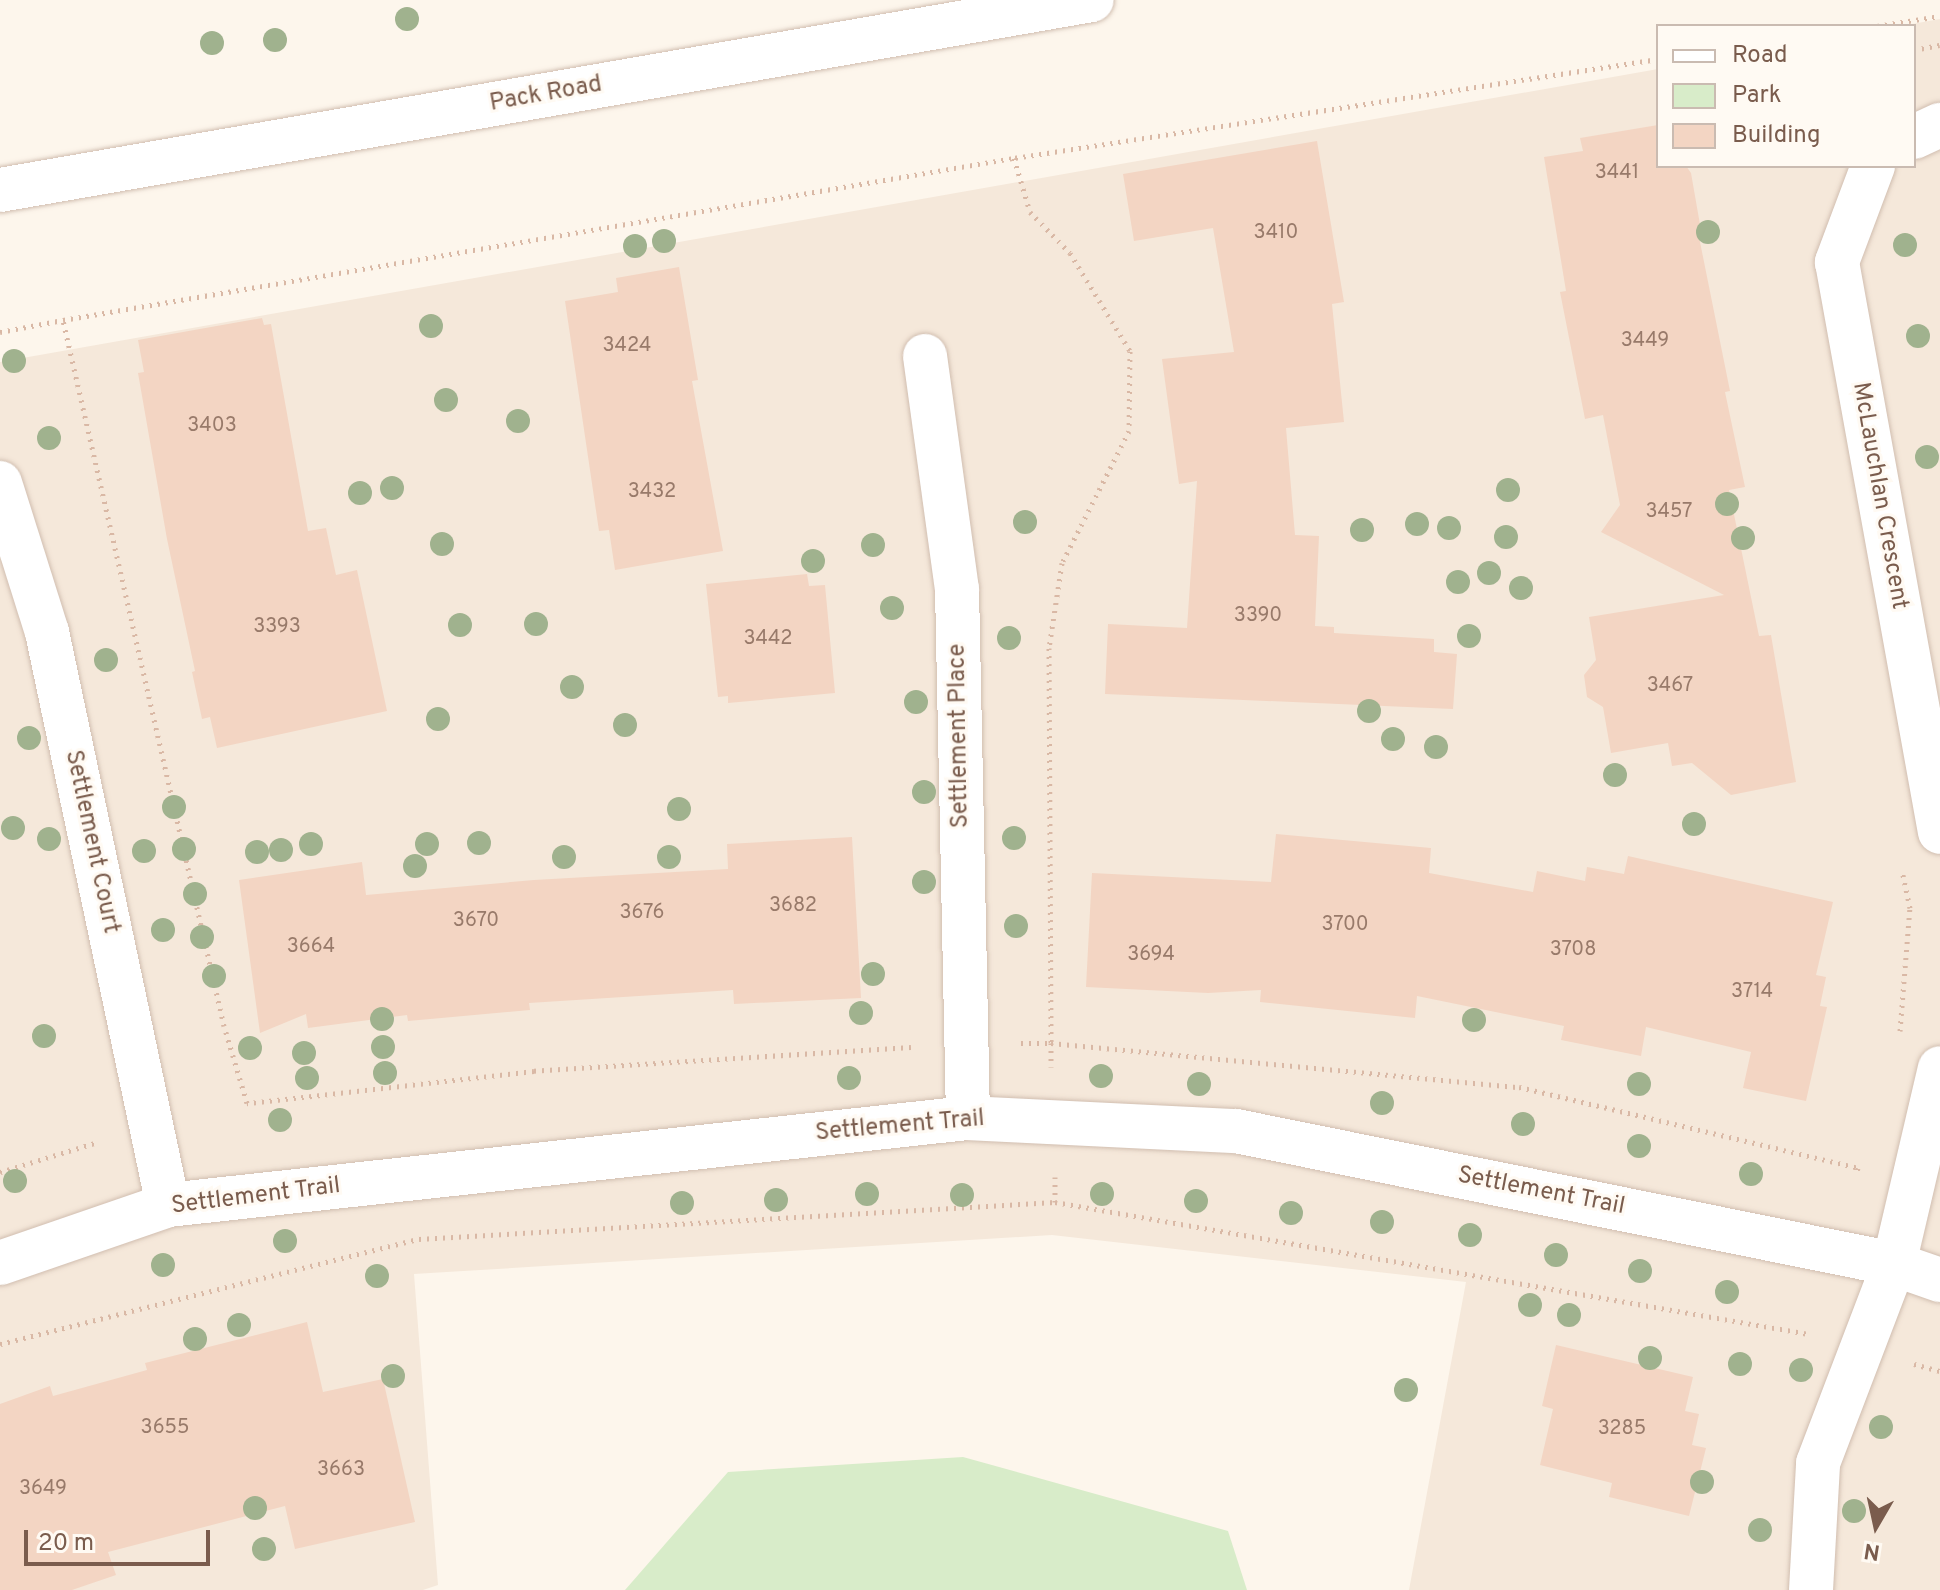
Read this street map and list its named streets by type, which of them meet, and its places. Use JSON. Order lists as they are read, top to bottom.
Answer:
{
  "streets": {
    "street": [
      "Pack Road",
      "McLauchlan Crescent",
      "Settlement Place",
      "Settlement Court",
      "Settlement Trail"
    ]
  },
  "crossings": [
    ["Settlement Place", "Settlement Trail"],
    ["Settlement Court", "Settlement Trail"]
  ],
  "house_numbers": [
    "3441",
    "3410",
    "3449",
    "3424",
    "3403",
    "3432",
    "3457",
    "3390",
    "3393",
    "3442",
    "3467",
    "3682",
    "3676",
    "3670",
    "3700",
    "3664",
    "3708",
    "3694",
    "3714",
    "3655",
    "3285",
    "3663",
    "3649"
  ],
  "legend": ["Road", "Park", "Building"],
  "scale_bar": "20 m",
  "north": "bottom"
}
